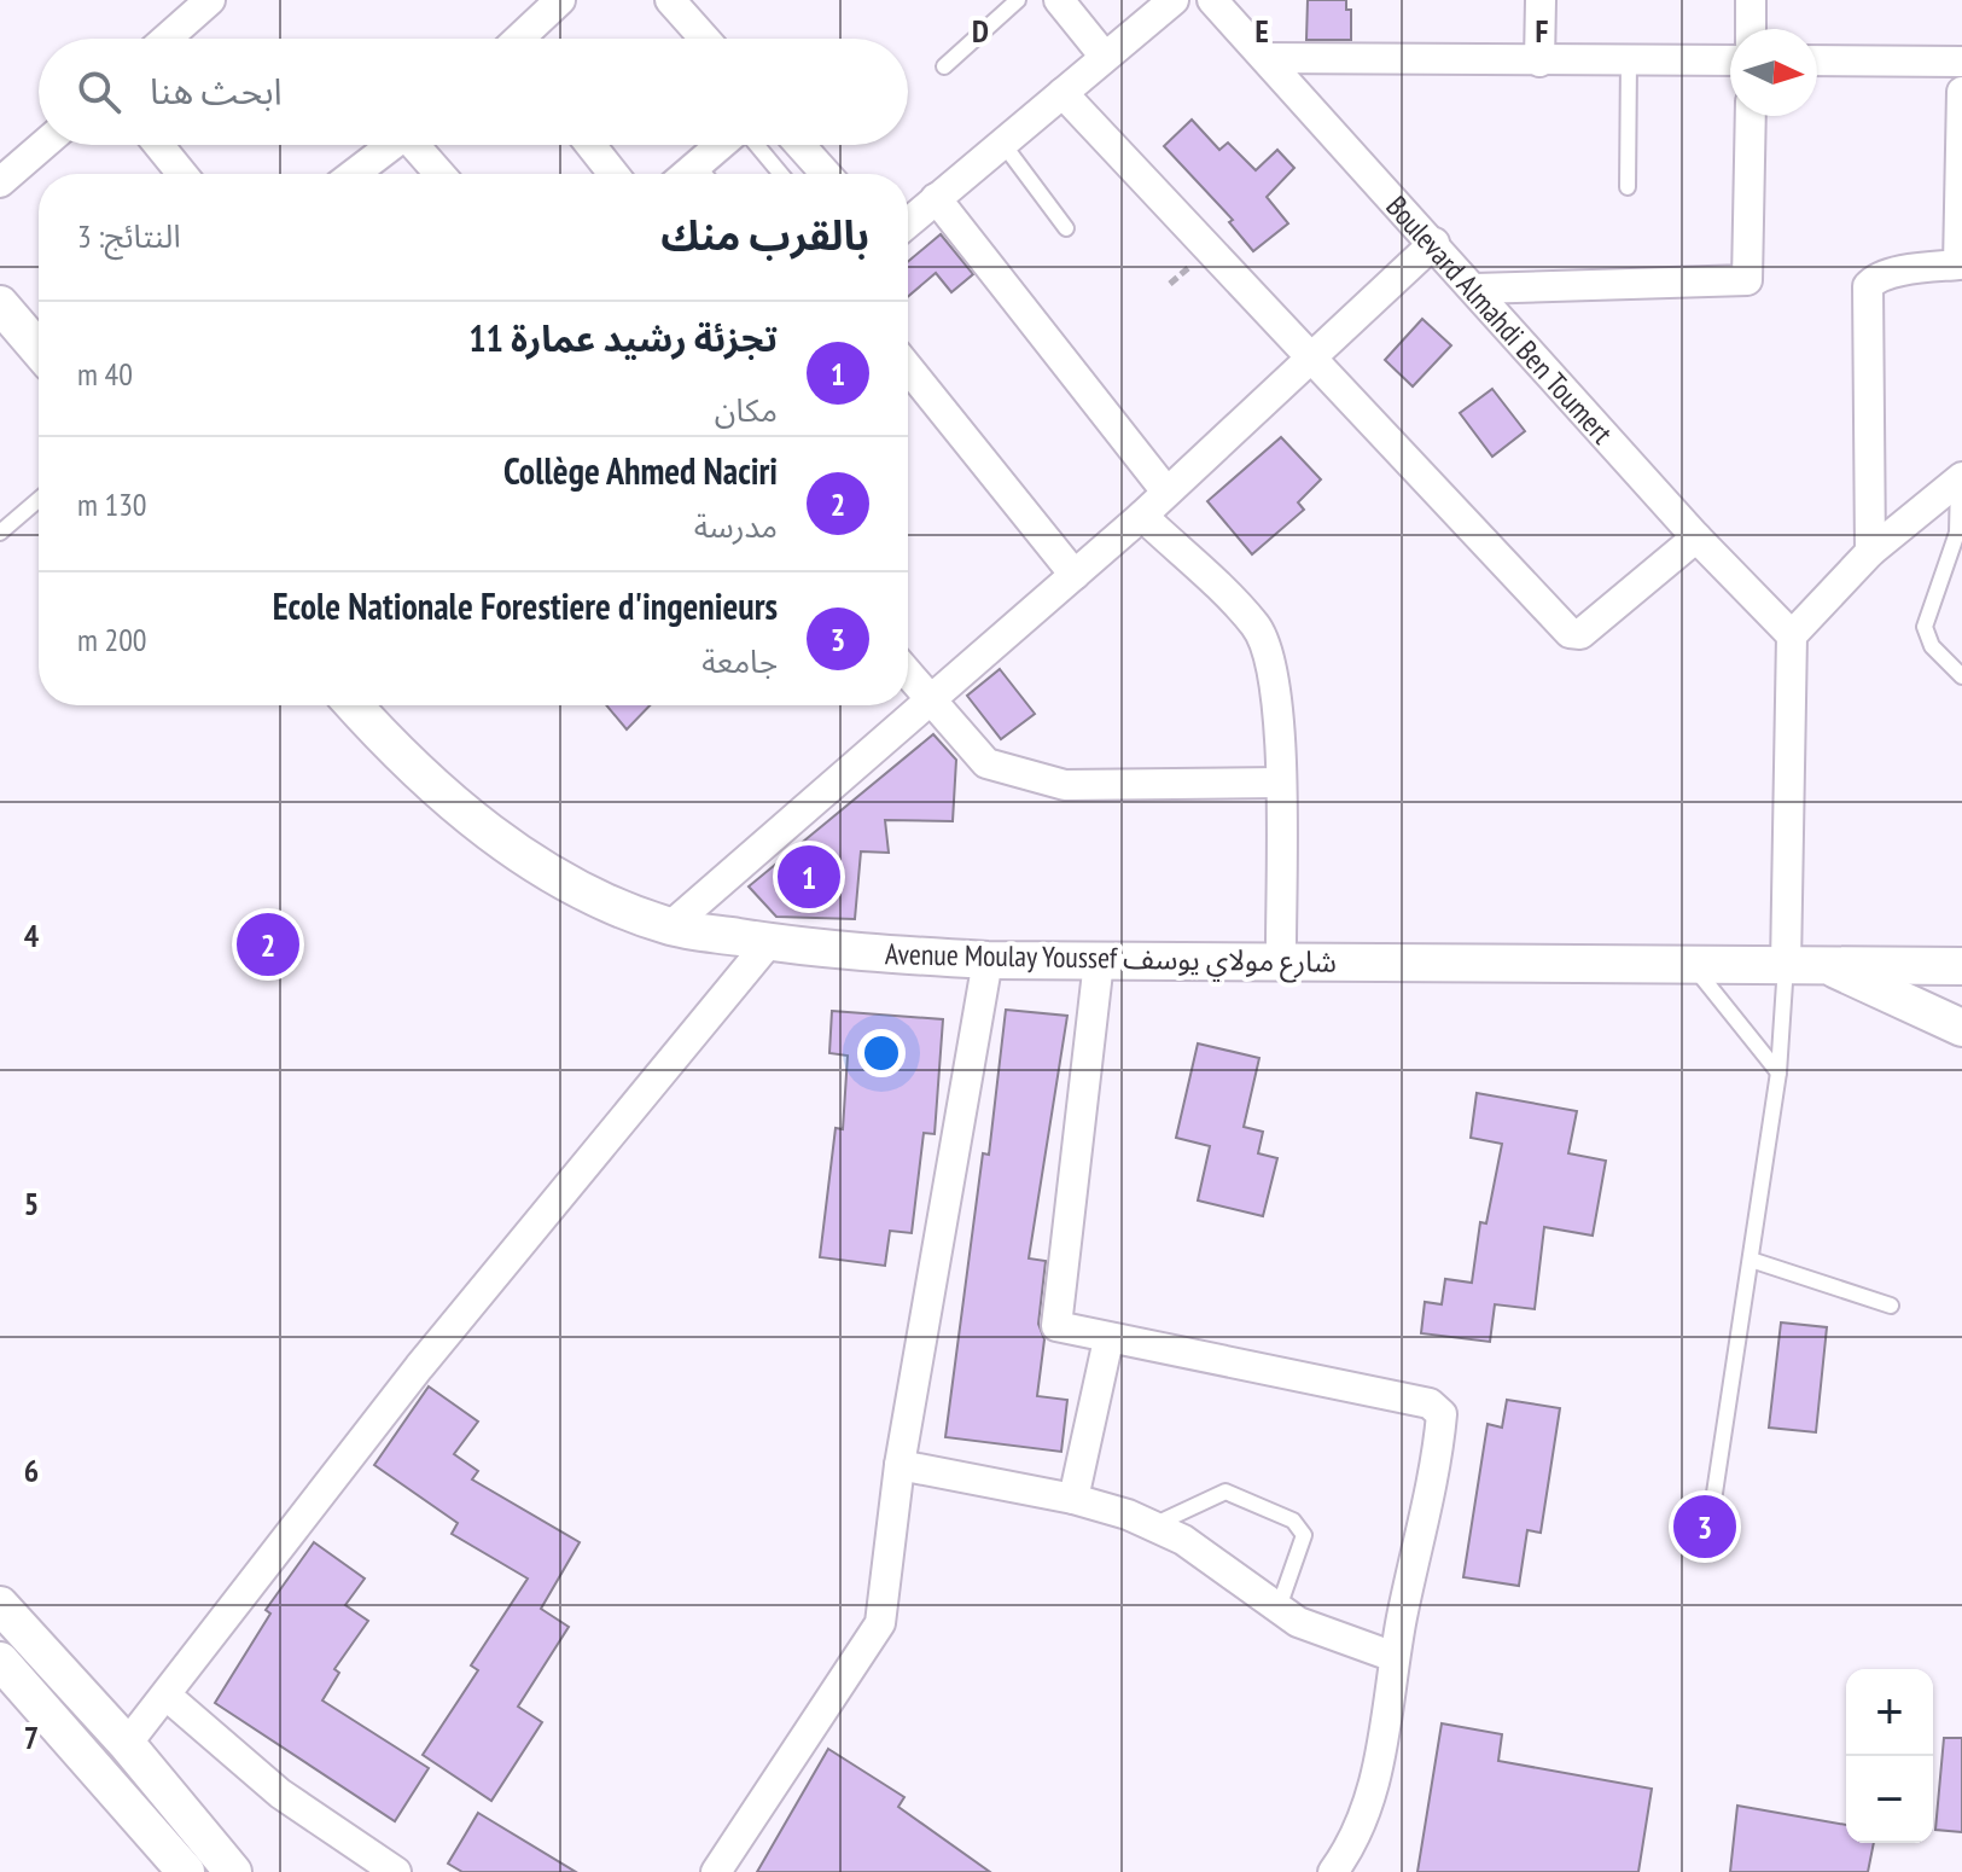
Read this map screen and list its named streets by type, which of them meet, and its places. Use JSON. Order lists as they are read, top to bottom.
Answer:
{
  "streets": {
    "street": ["Boulevard Almahdi Ben Toumert", "Avenue Moulay Youssef شارع مولاي يوسف"]
  },
  "north": "right",
  "page": {
    "search": "ابحث هنا",
    "heading": ["بالقرب منك", "النتائج: 3"],
    "list": [
      {
        "mark": "1",
        "name": "تجزئة رشيد عمارة 11",
        "note": "مكان",
        "value": "40 m"
      },
      {
        "mark": "2",
        "name": "Collège Ahmed Naciri",
        "note": "مدرسة",
        "value": "130 m"
      },
      {
        "mark": "3",
        "name": "Ecole Nationale Forestiere d'ingenieurs",
        "note": "جامعة",
        "value": "200 m"
      }
    ],
    "pins": ["1", "2", "3"],
    "map_buttons": ["+", "−"]
  },
  "grid": {
    "columns": ["D", "E", "F"],
    "rows": [
      "4",
      "5",
      "6",
      "7"
    ]
  }
}
